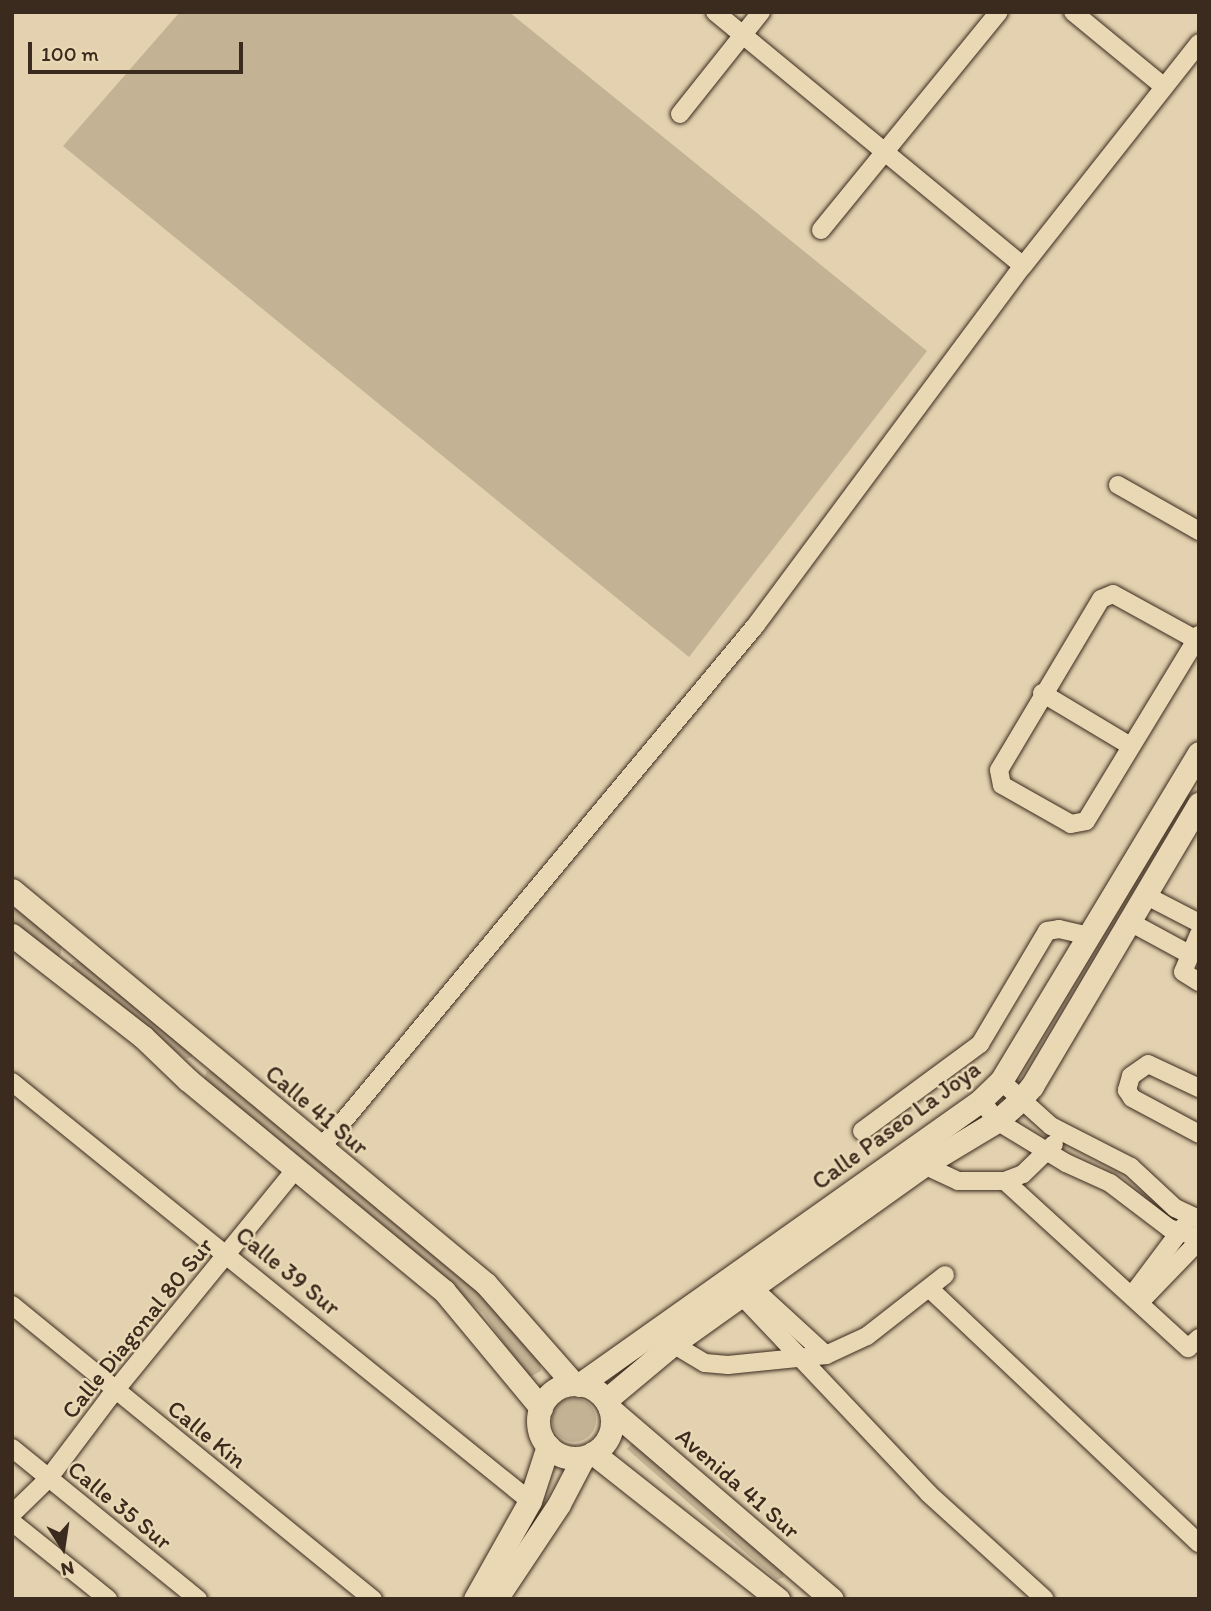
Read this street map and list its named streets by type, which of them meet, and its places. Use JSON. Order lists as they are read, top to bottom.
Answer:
{
  "streets": {
    "main road": ["Calle 41 Sur", "Calle Paseo La Joya", "Avenida 41 Sur"],
    "street": [
      "Calle 39 Sur",
      "Calle Diagonal 80 Sur",
      "Calle Kin",
      "Calle 35 Sur"
    ]
  },
  "crossings": [
    ["Calle 41 Sur", "Calle Paseo La Joya"],
    ["Calle 41 Sur", "Avenida 41 Sur"],
    ["Calle Paseo La Joya", "Avenida 41 Sur"],
    ["Calle 39 Sur", "Calle Diagonal 80 Sur"],
    ["Calle Diagonal 80 Sur", "Calle Kin"],
    ["Calle Diagonal 80 Sur", "Calle 35 Sur"]
  ],
  "scale_bar": "100 m",
  "north": "bottom"
}
